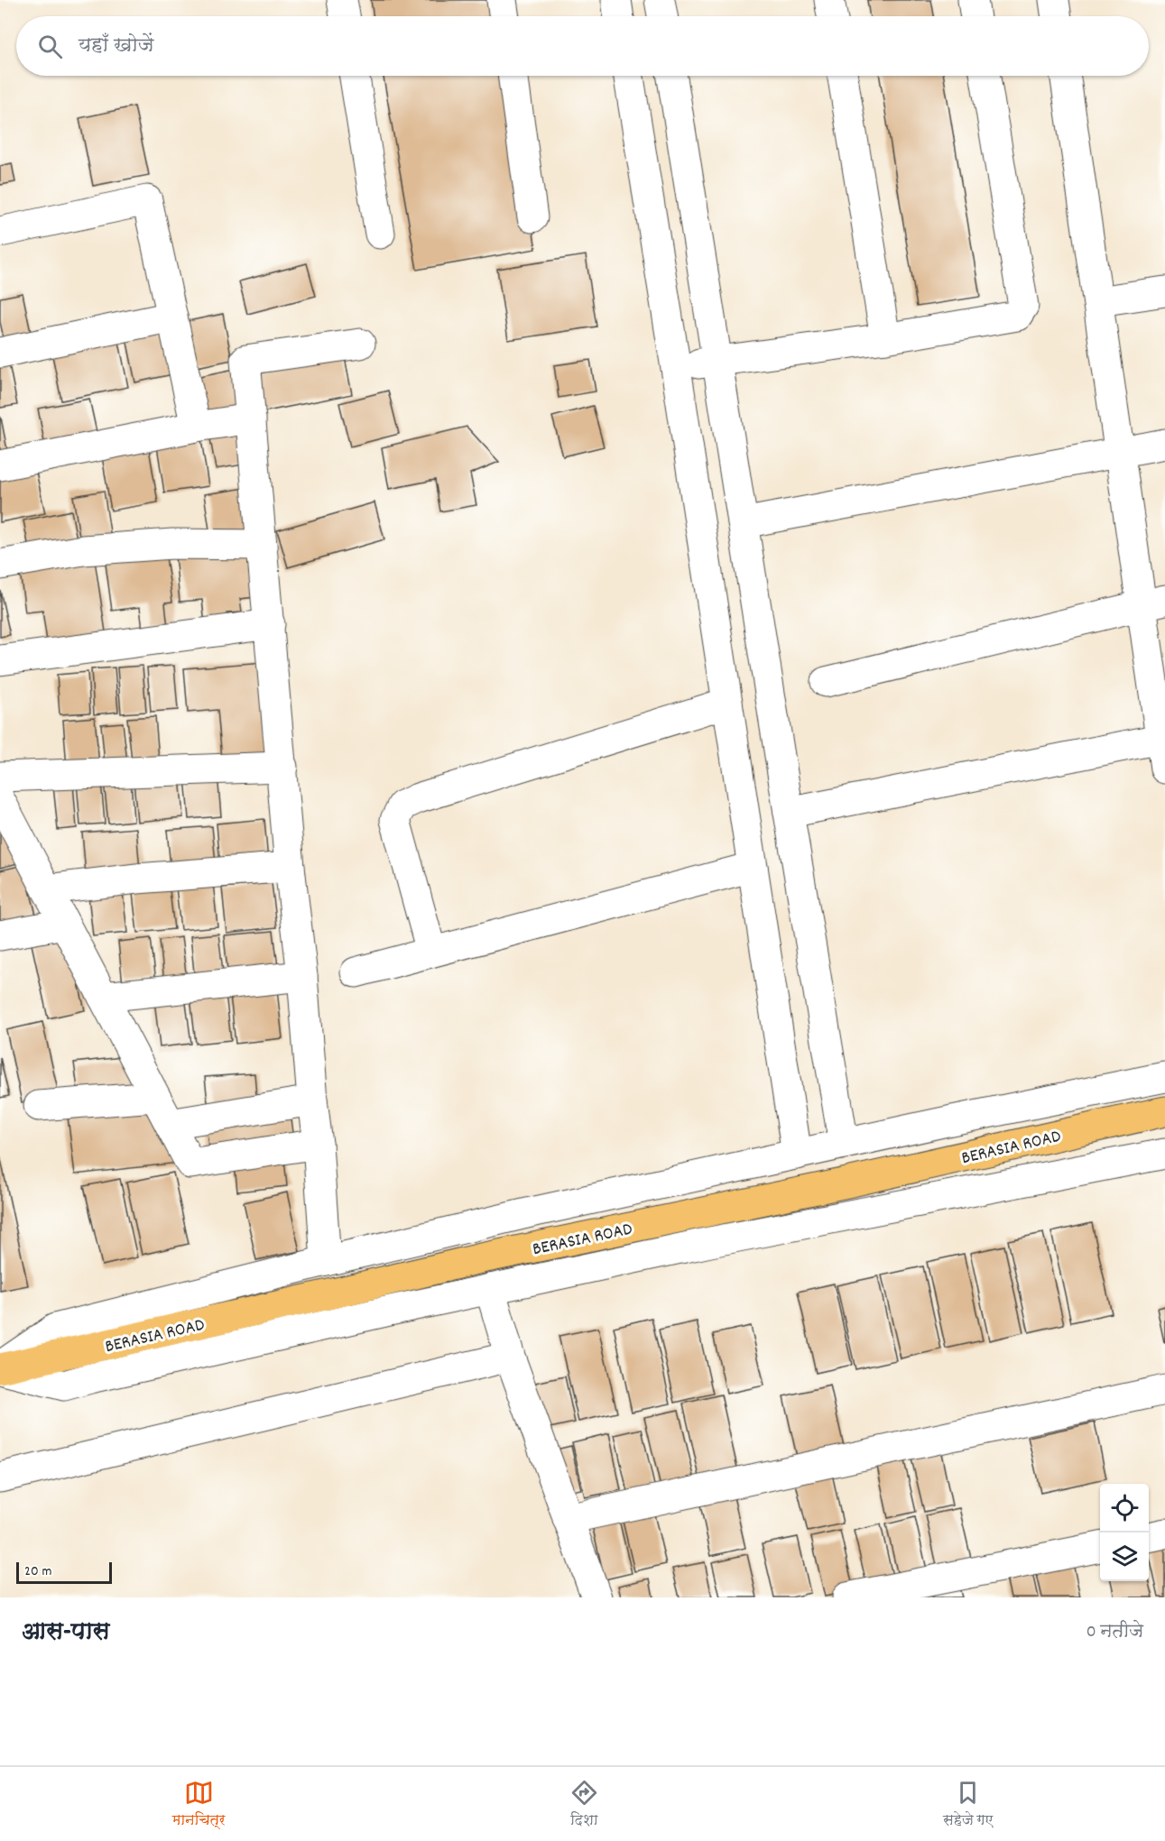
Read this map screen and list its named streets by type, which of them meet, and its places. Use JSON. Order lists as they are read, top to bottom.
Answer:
{
  "streets": {
    "main road": ["BERASIA ROAD"]
  },
  "scale_bar": "20 m",
  "page": {
    "search": "यहाँ खोजें",
    "scale": "20 m",
    "heading": ["आस-पास", "0 नतीजे"],
    "nav": ["मानचित्र", "दिशा", "सहेजे गए"]
  }
}
